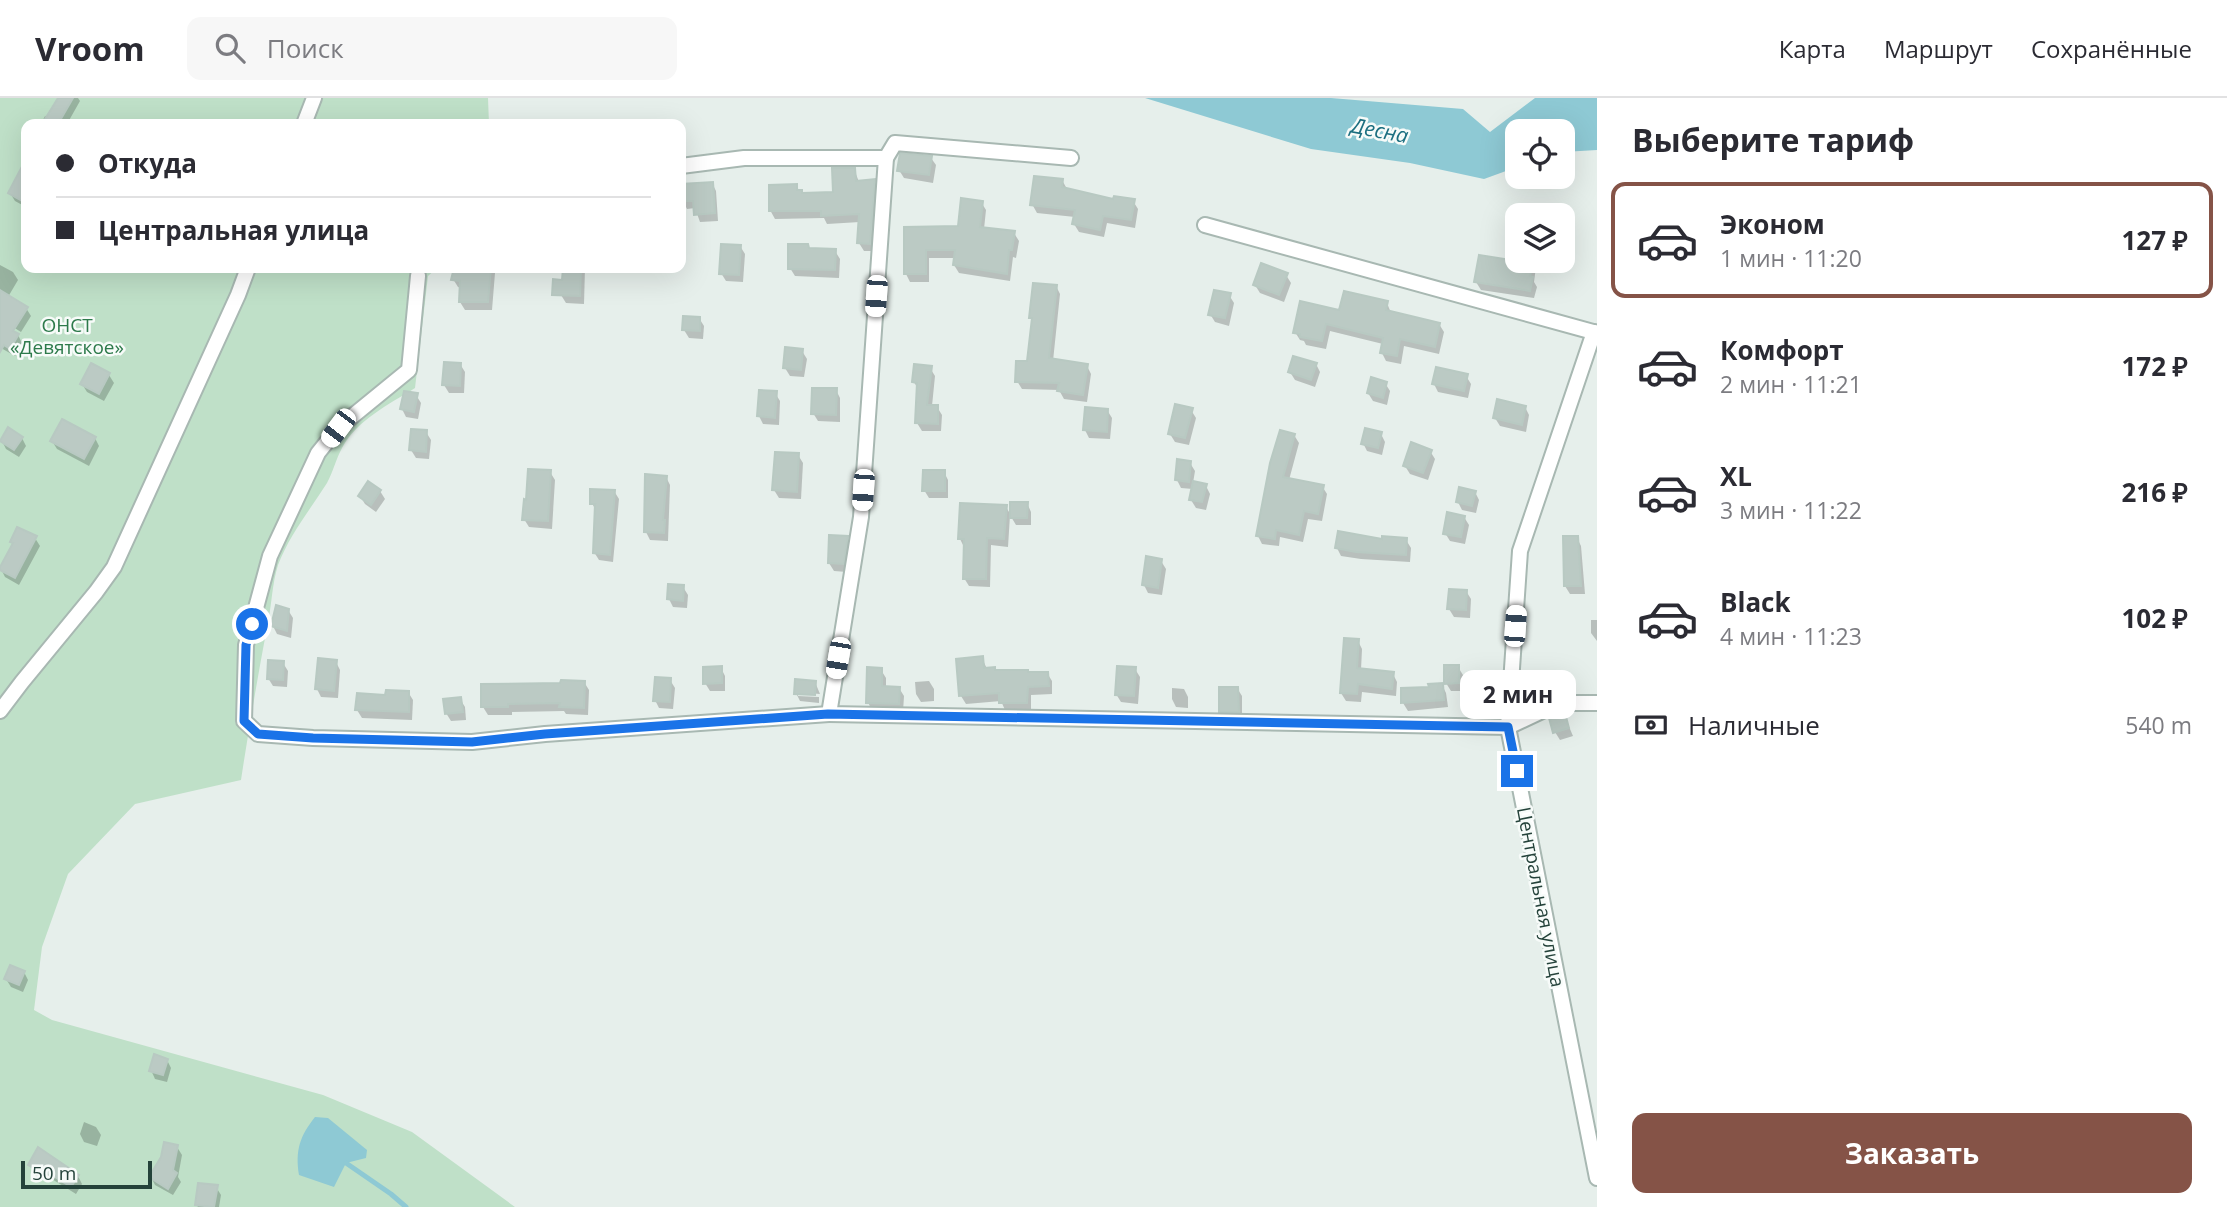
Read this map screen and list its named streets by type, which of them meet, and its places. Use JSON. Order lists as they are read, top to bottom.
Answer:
{
  "streets": {
    "street": ["Центральная улица"]
  },
  "water": ["Десна"],
  "parks": ["ОНСТ «Девятское»"],
  "scale_bar": "50 m",
  "page": {
    "header": "Vroom",
    "search": "Поиск",
    "nav": ["Карта", "Маршрут", "Сохранённые"],
    "heading": "Выберите тариф",
    "banner": ["Откуда", "Центральная улица"],
    "list": [
      {
        "name": "Эконом",
        "note": "1 мин · 11:20",
        "value": "127 ₽"
      },
      {
        "name": "Комфорт",
        "note": "2 мин · 11:21",
        "value": "172 ₽"
      },
      {
        "name": "XL",
        "note": "3 мин · 11:22",
        "value": "216 ₽"
      },
      {
        "name": "Black",
        "note": "4 мин · 11:23",
        "value": "102 ₽"
      }
    ],
    "bubble": "2 мин",
    "pay": ["Наличные", "540 m"],
    "buttons": "Заказать",
    "scale": "50 m"
  }
}
